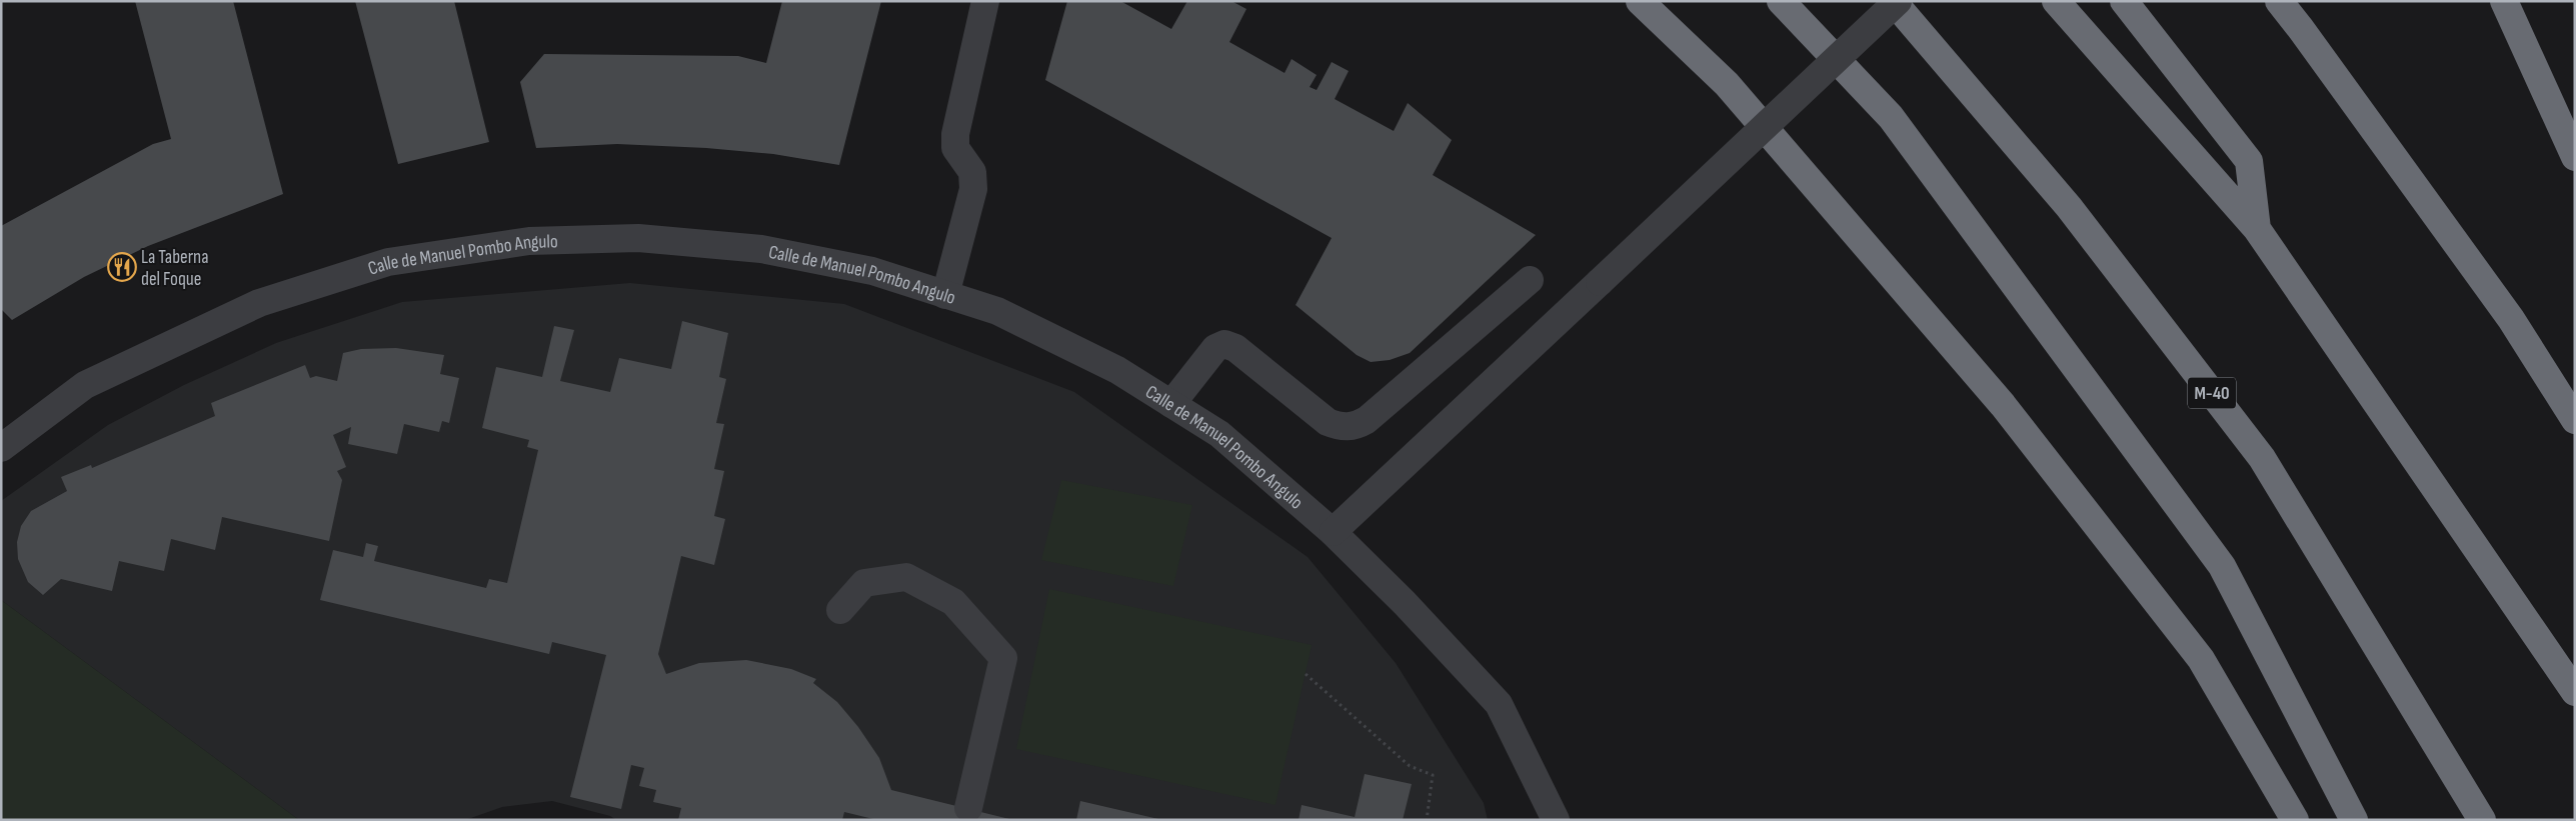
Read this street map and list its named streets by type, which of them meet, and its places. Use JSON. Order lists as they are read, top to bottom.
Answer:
{
  "streets": {
    "highway": ["M-40"],
    "street": ["Calle de Manuel Pombo Angulo"]
  },
  "places": {
    "restaurant": ["La Taberna del Foque"]
  }
}
